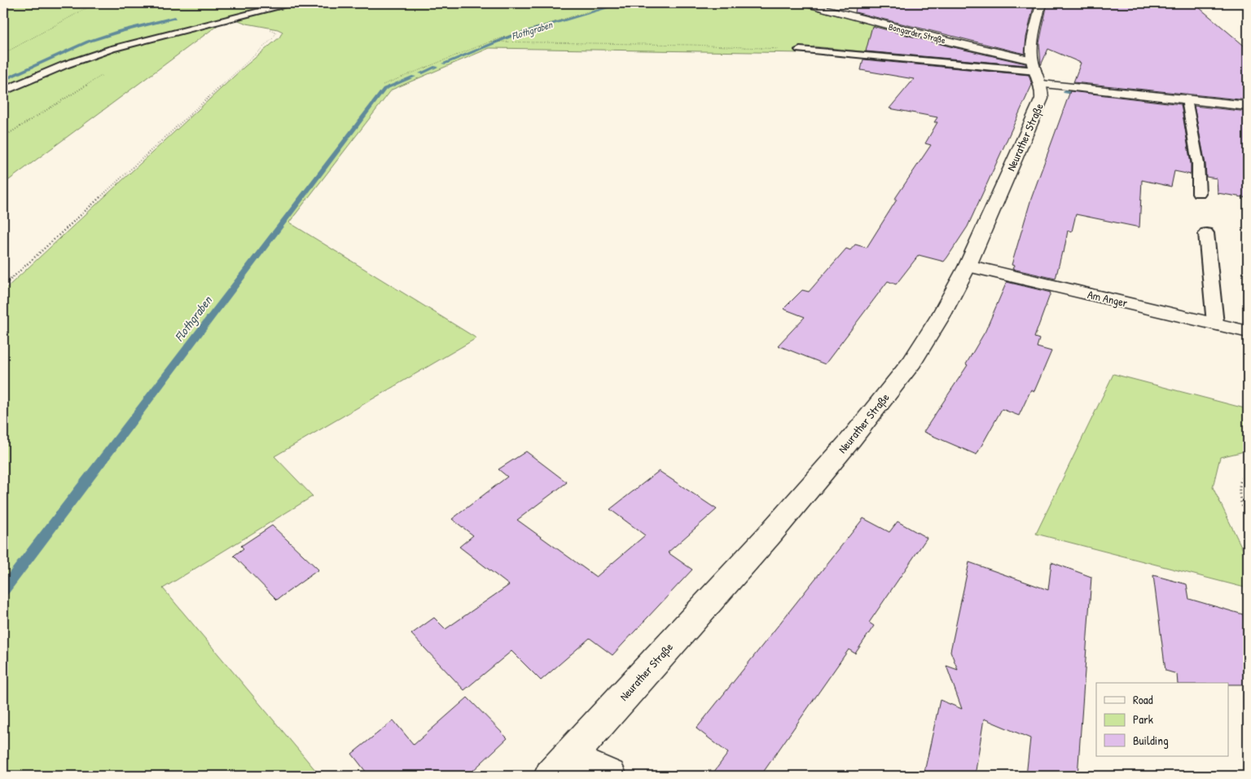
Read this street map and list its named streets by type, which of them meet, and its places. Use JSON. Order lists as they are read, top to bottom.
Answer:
{
  "streets": {
    "street": ["Bongarder Straße", "Neurather Straße", "Am Anger"]
  },
  "crossings": [
    ["Bongarder Straße", "Neurather Straße"],
    ["Neurather Straße", "Am Anger"]
  ],
  "water": ["Flothgraben"],
  "legend": ["Road", "Park", "Building"]
}
